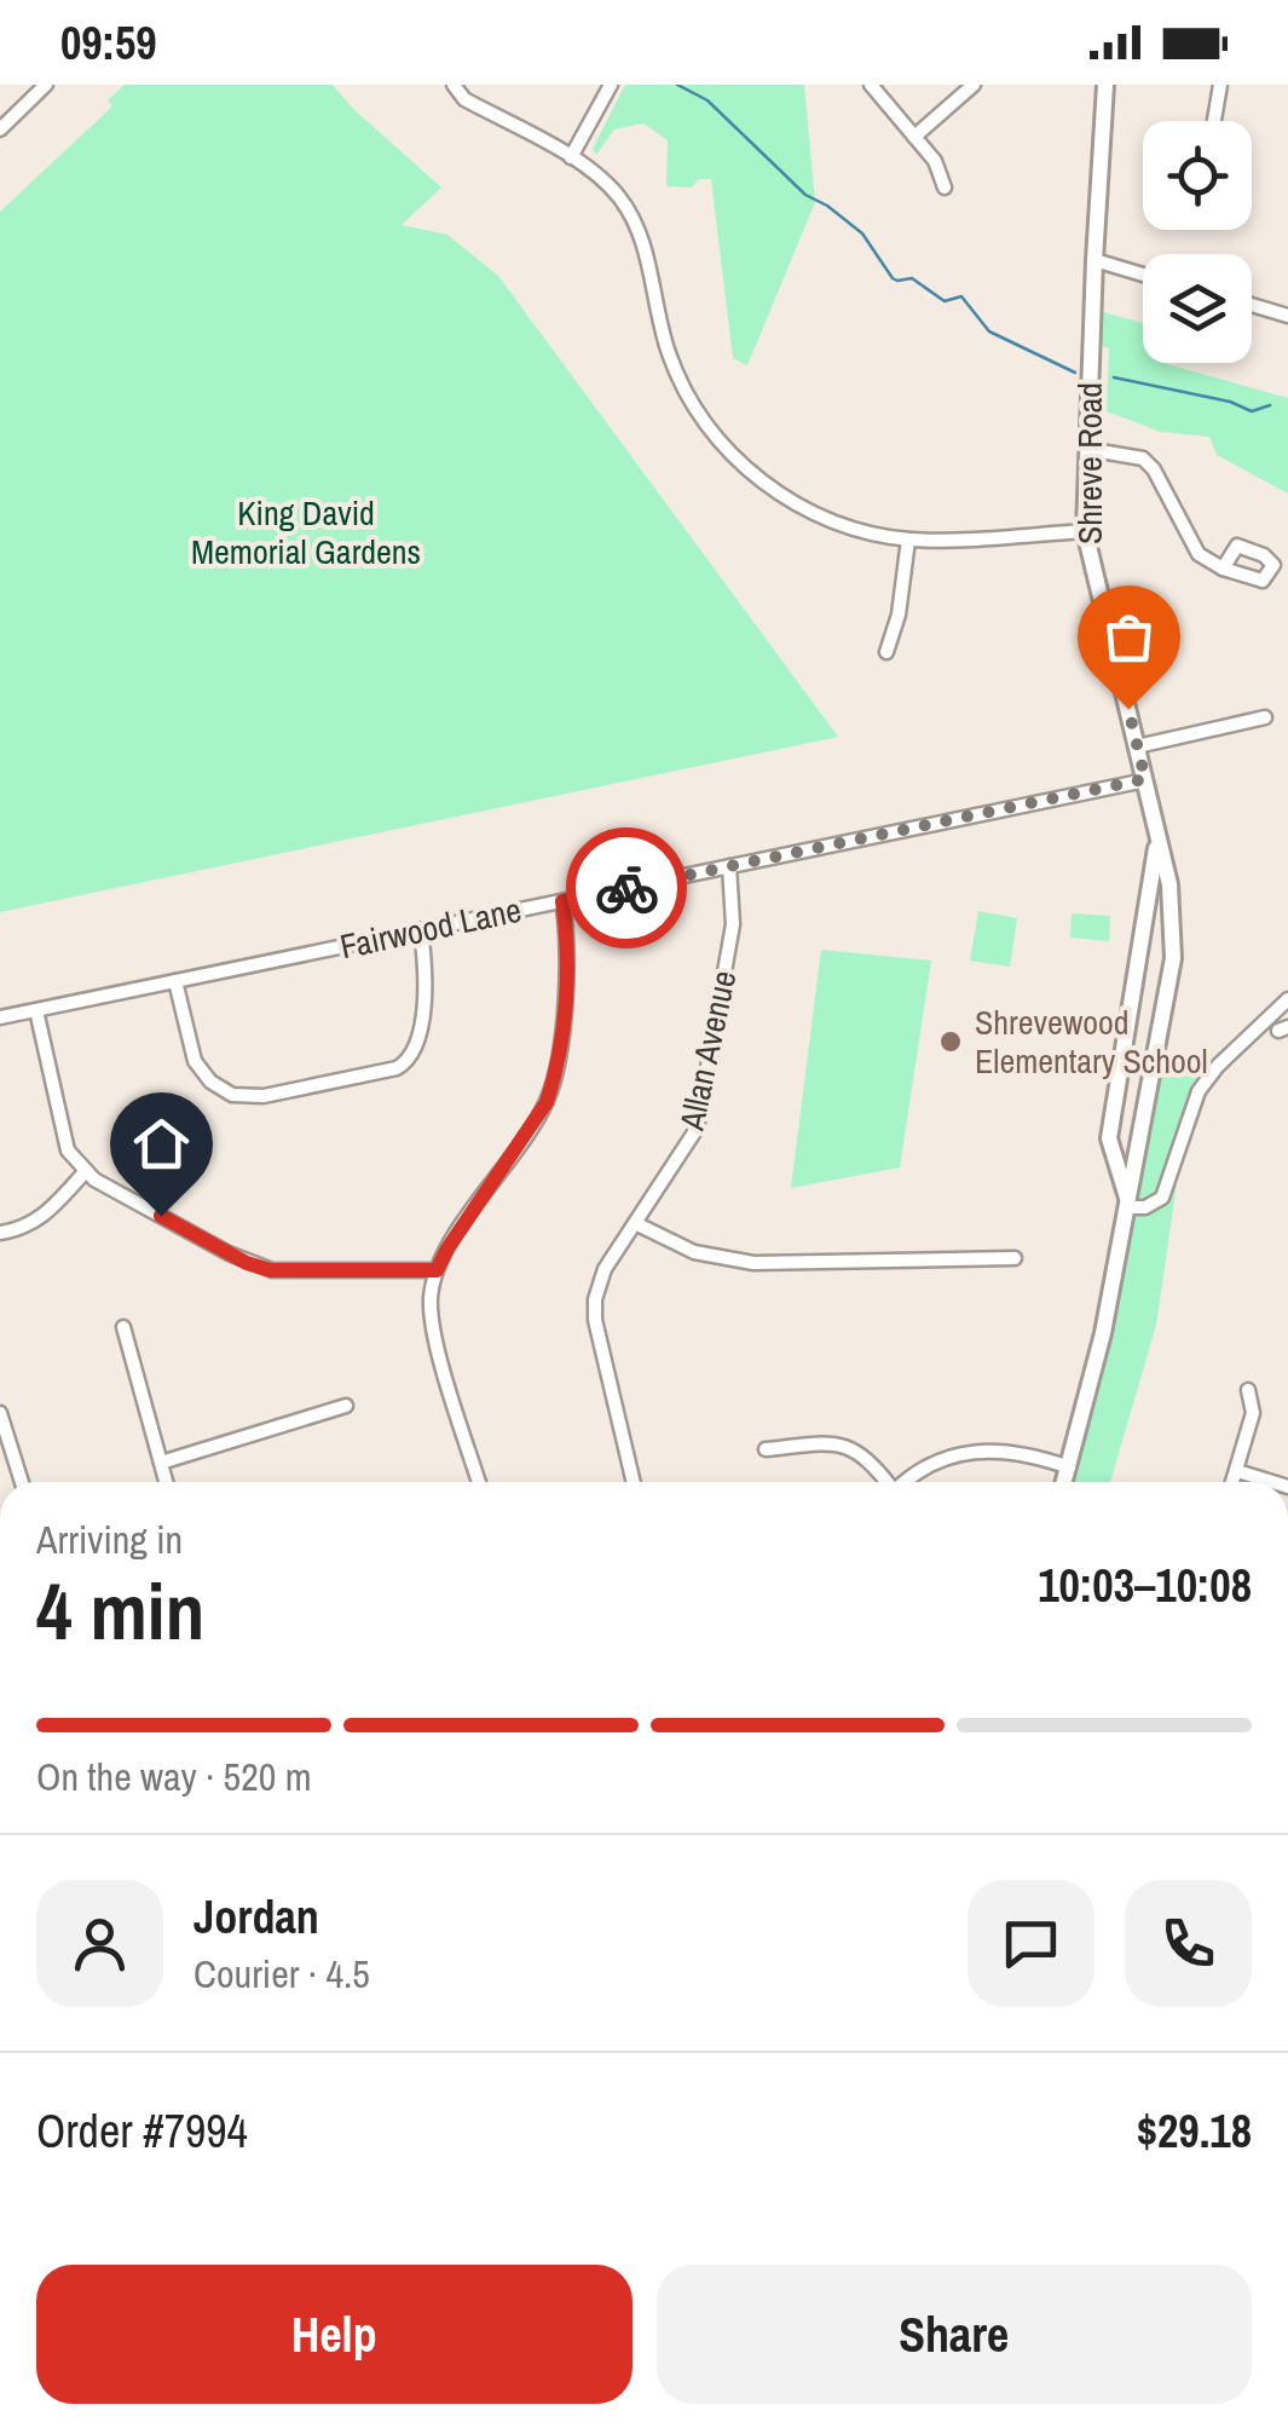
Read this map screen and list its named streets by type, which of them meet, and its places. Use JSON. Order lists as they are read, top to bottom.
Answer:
{
  "streets": {
    "main road": ["Shreve Road"],
    "street": ["Fairwood Lane", "Allan Avenue"]
  },
  "crossings": [
    ["Shreve Road", "Fairwood Lane"],
    ["Fairwood Lane", "Allan Avenue"]
  ],
  "parks": ["King David Memorial Gardens"],
  "places": ["Shrevewood Elementary School"],
  "page": {
    "status": "09:59",
    "heading": ["4 min", "Arriving in", "10:03–10:08"],
    "panel": [
      "Jordan",
      "Courier · 4.5",
      "Order #7994",
      "$29.18"
    ],
    "bar": "On the way · 520 m",
    "buttons": ["Help", "Share"]
  }
}
